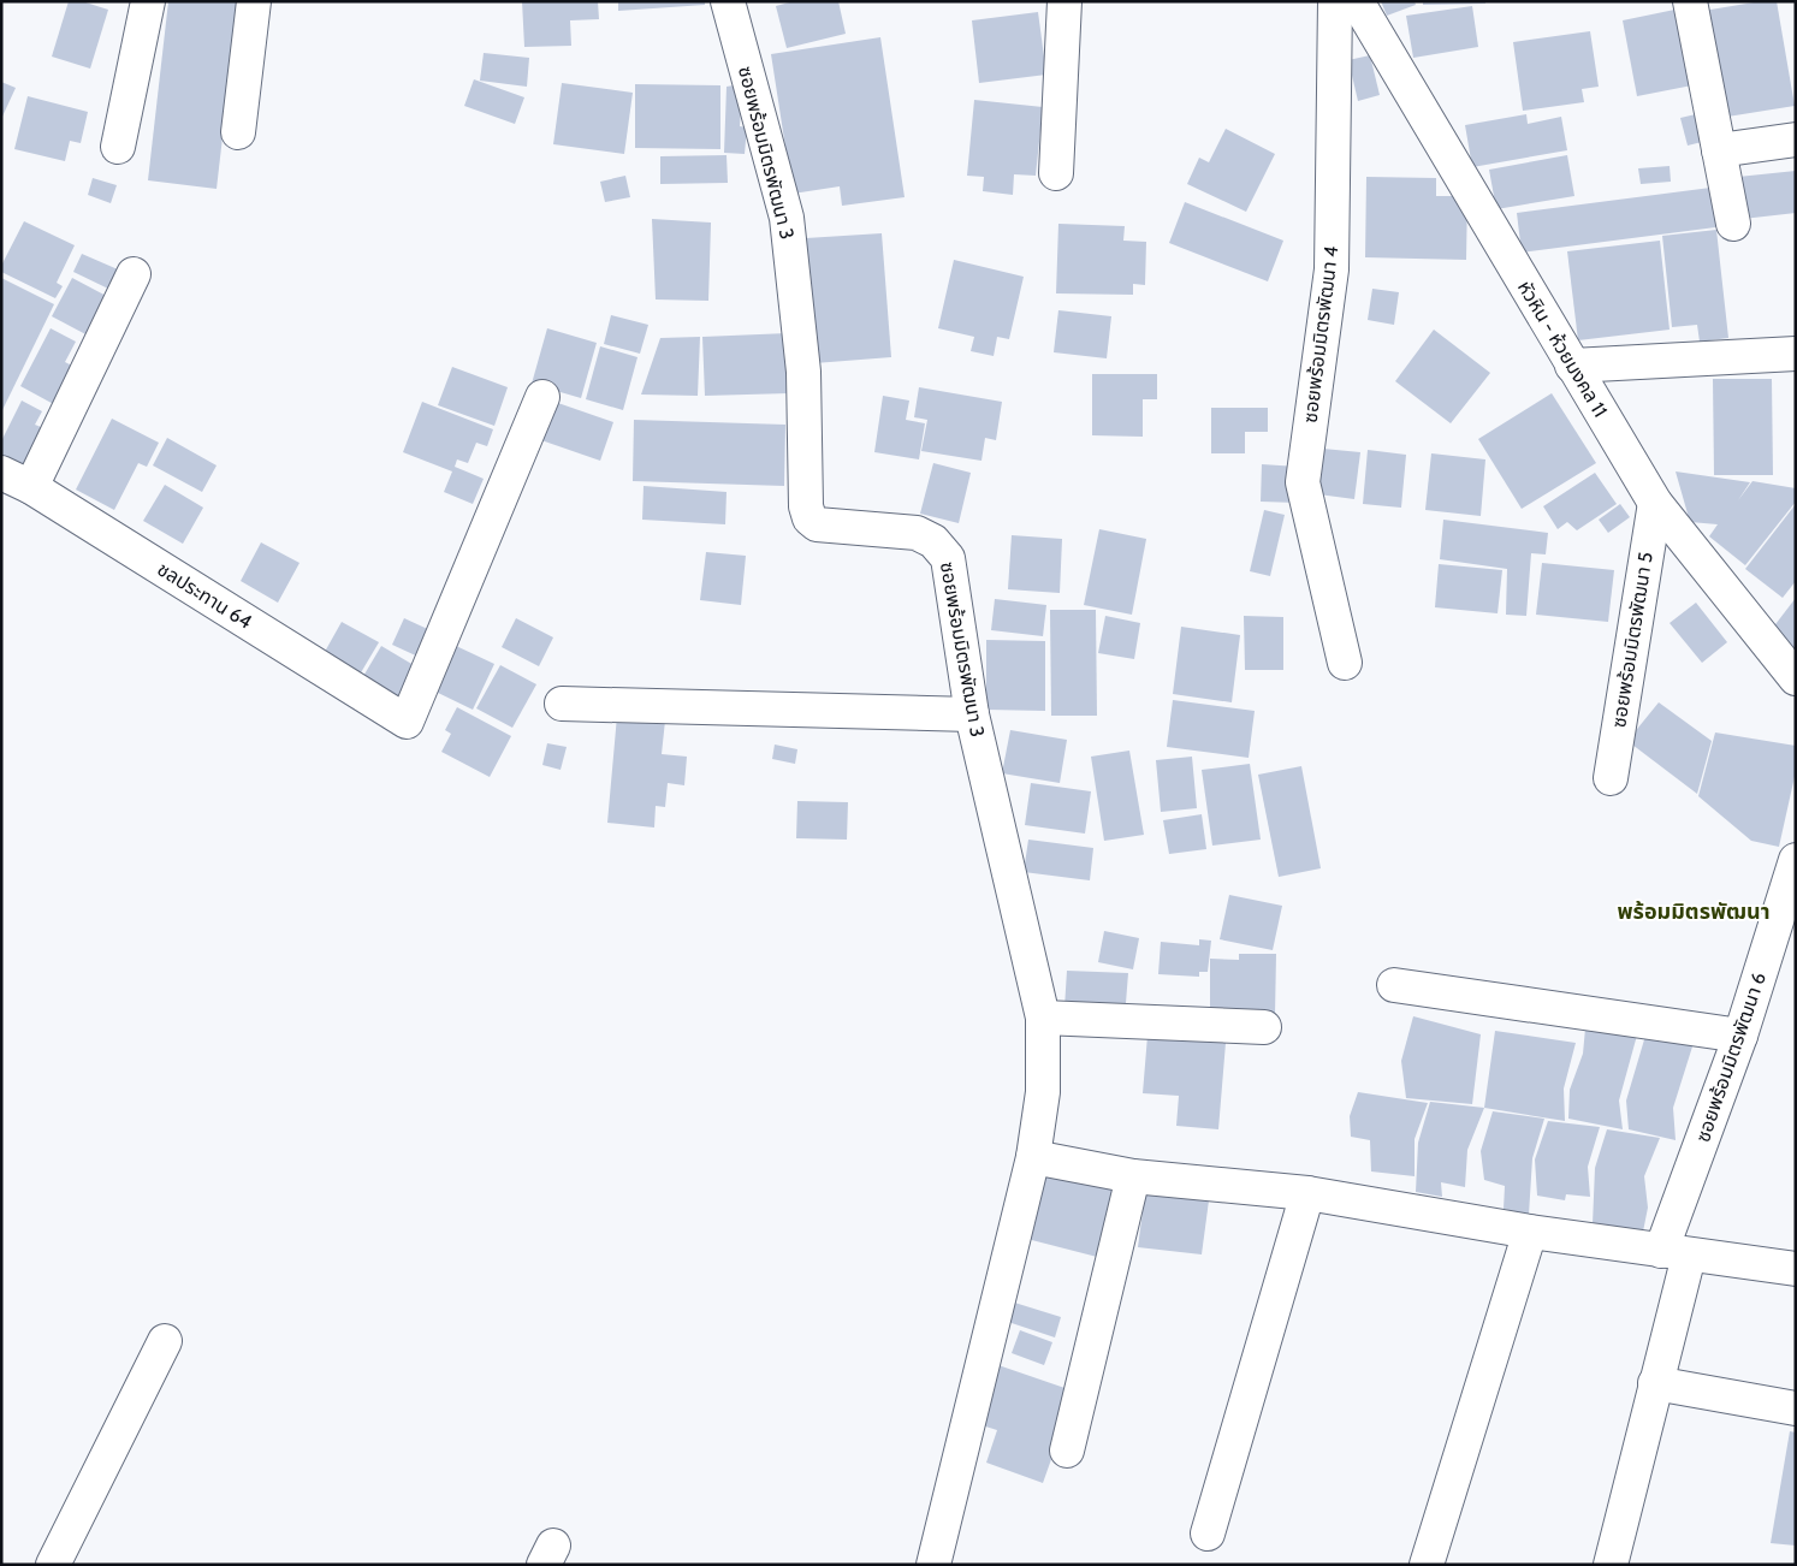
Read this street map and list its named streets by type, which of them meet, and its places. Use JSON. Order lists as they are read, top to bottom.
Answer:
{
  "streets": {
    "street": [
      "ซอยพร้อมมิตรพัฒนา 3",
      "ซอยพร้อมมิตรพัฒนา 4",
      "หัวหิน - ห้วยมงคล 11",
      "ชลประทาน 64",
      "ซอยพร้อมมิตรพัฒนา 5",
      "ซอยพร้อมมิตรพัฒนา 6"
    ]
  },
  "crossings": [
    ["หัวหิน - ห้วยมงคล 11", "ซอยพร้อมมิตรพัฒนา 5"]
  ],
  "districts": ["พร้อมมิตรพัฒนา"]
}
